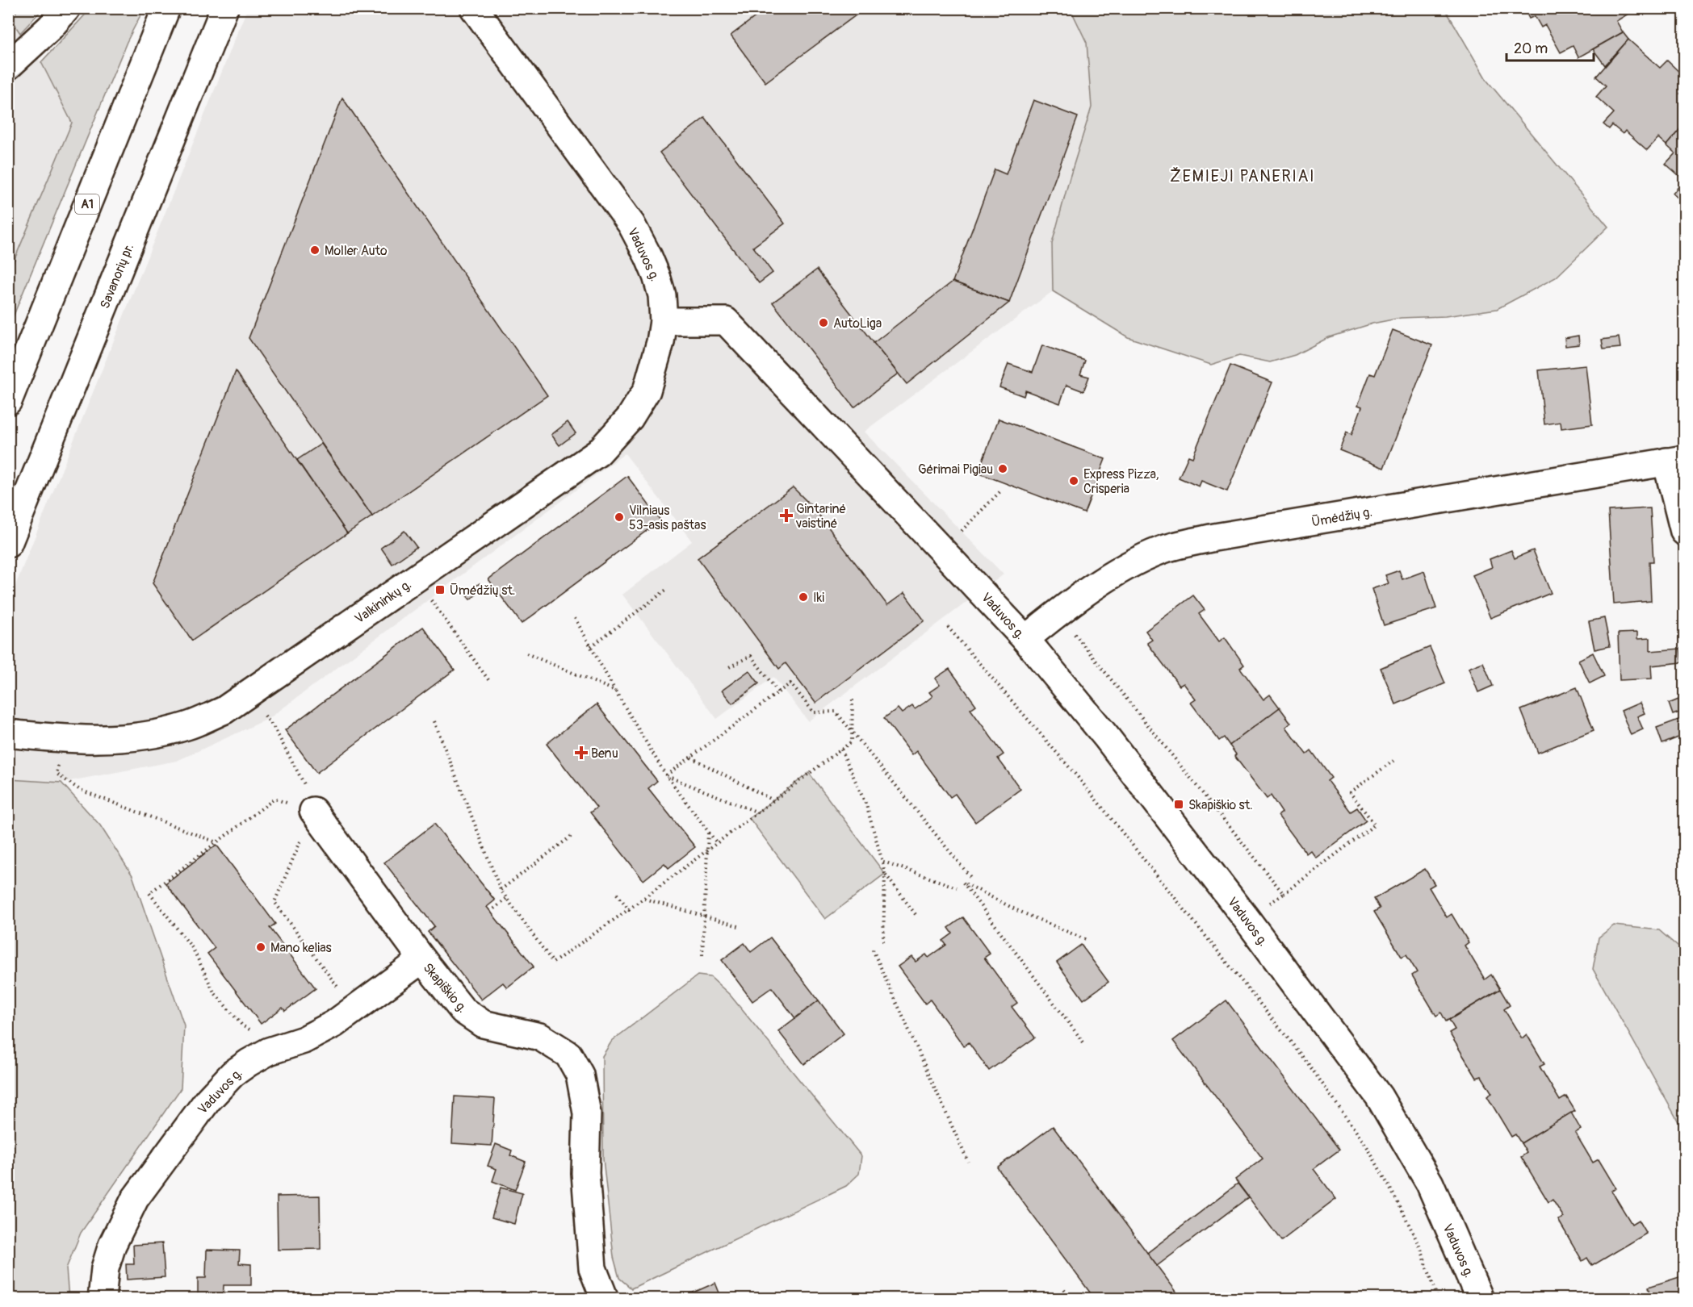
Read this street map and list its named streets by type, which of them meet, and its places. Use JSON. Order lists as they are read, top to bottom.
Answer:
{
  "streets": {
    "main road": [
      "A1",
      "Vaduvos g.",
      "Savanorių pr.",
      "Ūmėdžių g.",
      "Valkininkų g.",
      "Skapiškio g."
    ]
  },
  "crossings": [
    ["Vaduvos g.", "Ūmėdžių g."],
    ["Vaduvos g.", "Valkininkų g."],
    ["Vaduvos g.", "Skapiškio g."]
  ],
  "districts": ["ŽEMIEJI PANERIAI"],
  "places": {
    "other": [
      "Moller Auto",
      "AutoLiga",
      "Gėrimai Pigiau",
      "Express Pizza, Crisperia",
      "Vilniaus 53-asis paštas",
      "Iki",
      "Mano kelias"
    ],
    "health": ["Gintarinė vaistinė", "Benu"],
    "transit": ["Ūmėdžių st.", "Skapiškio st."]
  },
  "scale_bar": "20 m"
}
